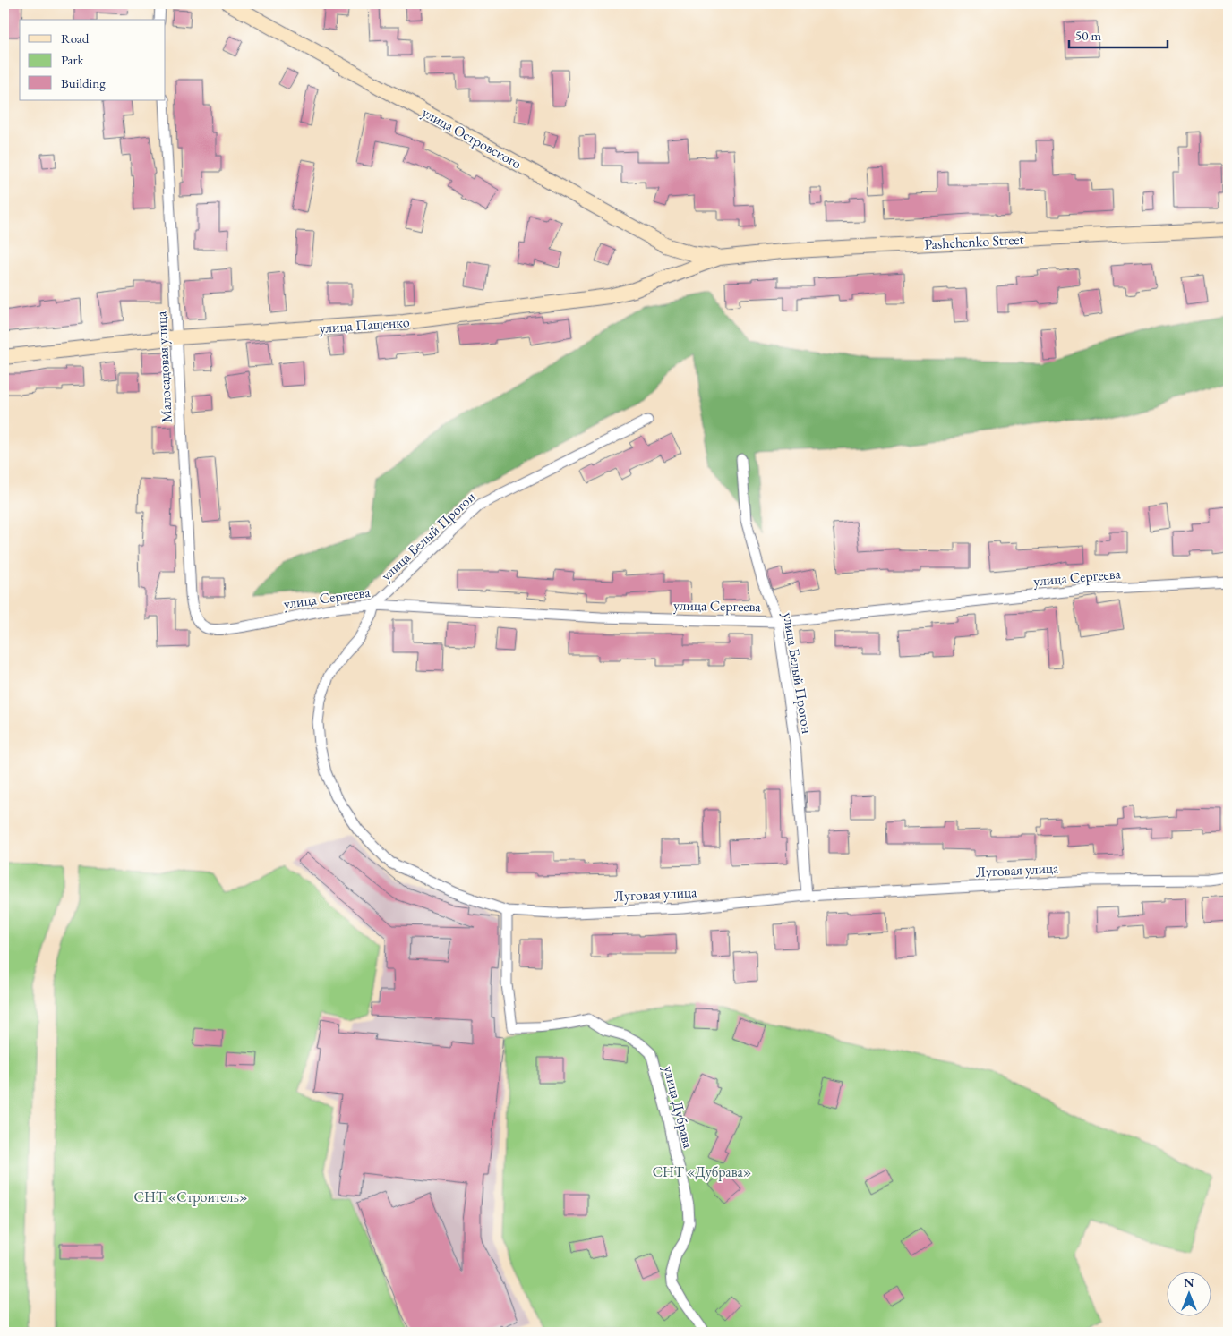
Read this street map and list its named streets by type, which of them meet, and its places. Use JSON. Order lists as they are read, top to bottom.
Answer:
{
  "streets": {
    "street": [
      "улица Островского",
      "Pashchenko Street",
      "улица Пащенко",
      "Малосадовая улица",
      "улица Белый Прогон",
      "улица Сергеева",
      "Луговая улица",
      "улица Дубрава"
    ]
  },
  "crossings": [
    ["улица Островского", "Pashchenko Street"],
    ["улица Островского", "улица Пащенко"],
    ["Pashchenko Street", "улица Пащенко"],
    ["улица Пащенко", "Малосадовая улица"],
    ["Малосадовая улица", "улица Сергеева"],
    ["улица Белый Прогон", "улица Сергеева"],
    ["улица Белый Прогон", "Луговая улица"],
    ["улица Сергеева", "Луговая улица"],
    ["Луговая улица", "улица Дубрава"]
  ],
  "parks": ["СНТ «Дубрава»", "СНТ «Строитель»"],
  "legend": ["Road", "Park", "Building"],
  "scale_bar": "50 m",
  "north": "top"
}
